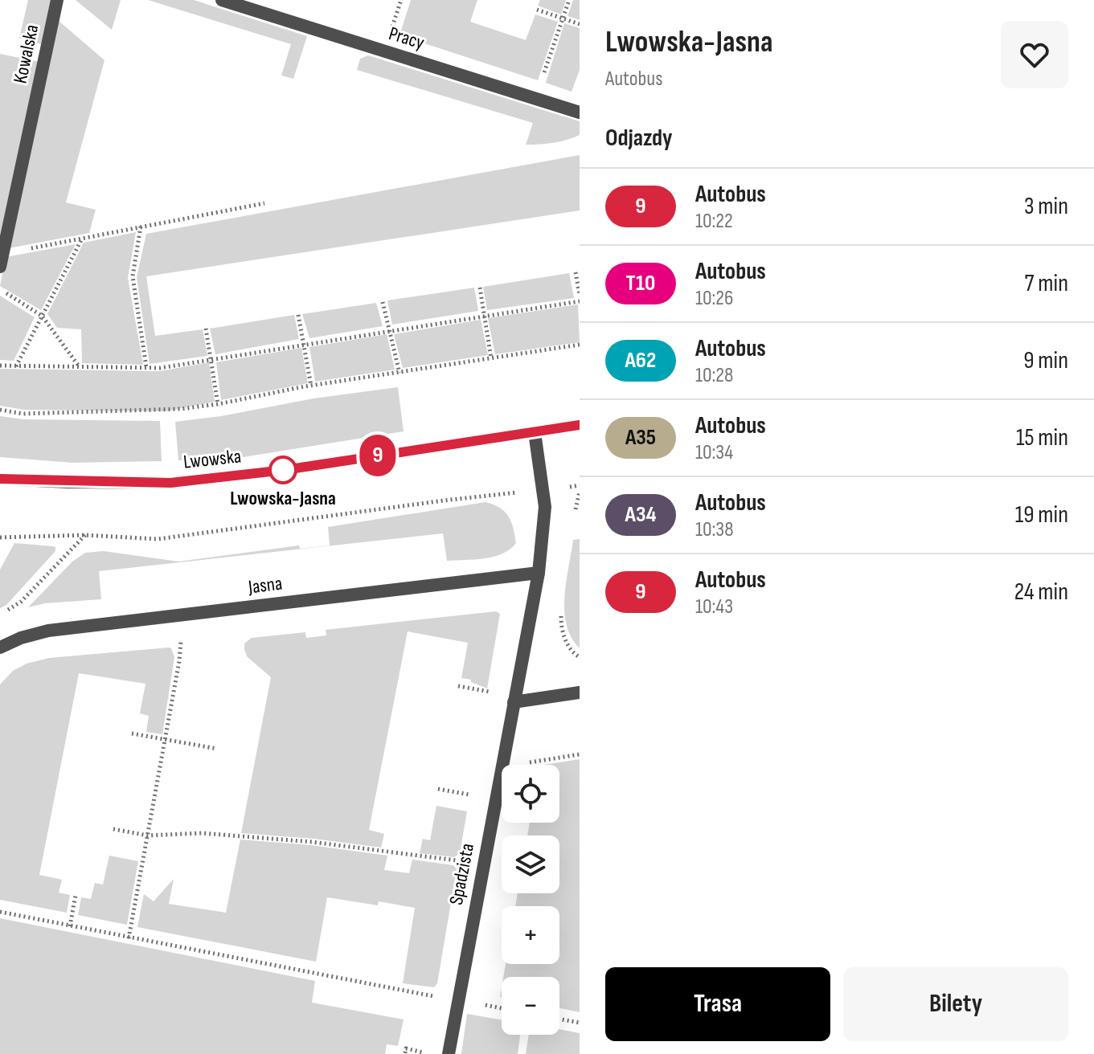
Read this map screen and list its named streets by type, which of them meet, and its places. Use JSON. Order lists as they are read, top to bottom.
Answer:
{
  "streets": {
    "street": [
      "Pracy",
      "Kowalska",
      "Lwowska",
      "Jasna",
      "Spadzista"
    ]
  },
  "crossings": [
    ["Lwowska", "Spadzista"],
    ["Jasna", "Spadzista"]
  ],
  "places": ["Lwowska-Jasna"],
  "lines": ["bus line 9"],
  "page": {
    "on_map": "9",
    "heading": [
      ["Lwowska-Jasna", "Autobus"],
      "Odjazdy"
    ],
    "list": [
      {
        "mark": "9",
        "name": "Autobus",
        "note": "10:22",
        "value": "3 min"
      },
      {
        "mark": "T10",
        "name": "Autobus",
        "note": "10:26",
        "value": "7 min"
      },
      {
        "mark": "A62",
        "name": "Autobus",
        "note": "10:28",
        "value": "9 min"
      },
      {
        "mark": "A35",
        "name": "Autobus",
        "note": "10:34",
        "value": "15 min"
      },
      {
        "mark": "A34",
        "name": "Autobus",
        "note": "10:38",
        "value": "19 min"
      },
      {
        "mark": "9",
        "name": "Autobus",
        "note": "10:43",
        "value": "24 min"
      }
    ],
    "map_buttons": ["+", "−"],
    "buttons": ["Trasa", "Bilety"]
  }
}
